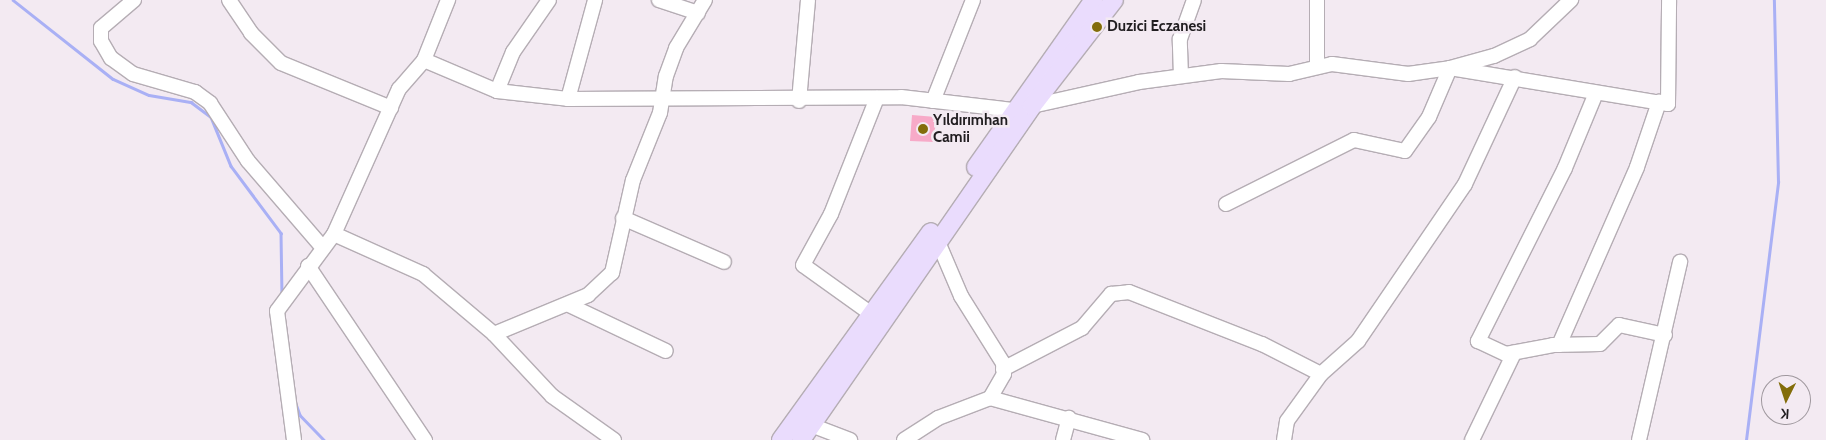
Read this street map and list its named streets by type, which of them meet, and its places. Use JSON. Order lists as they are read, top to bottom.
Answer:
{
  "places": ["Duzici Eczanesi", "Yıldırımhan Camii"],
  "north": "bottom"
}
